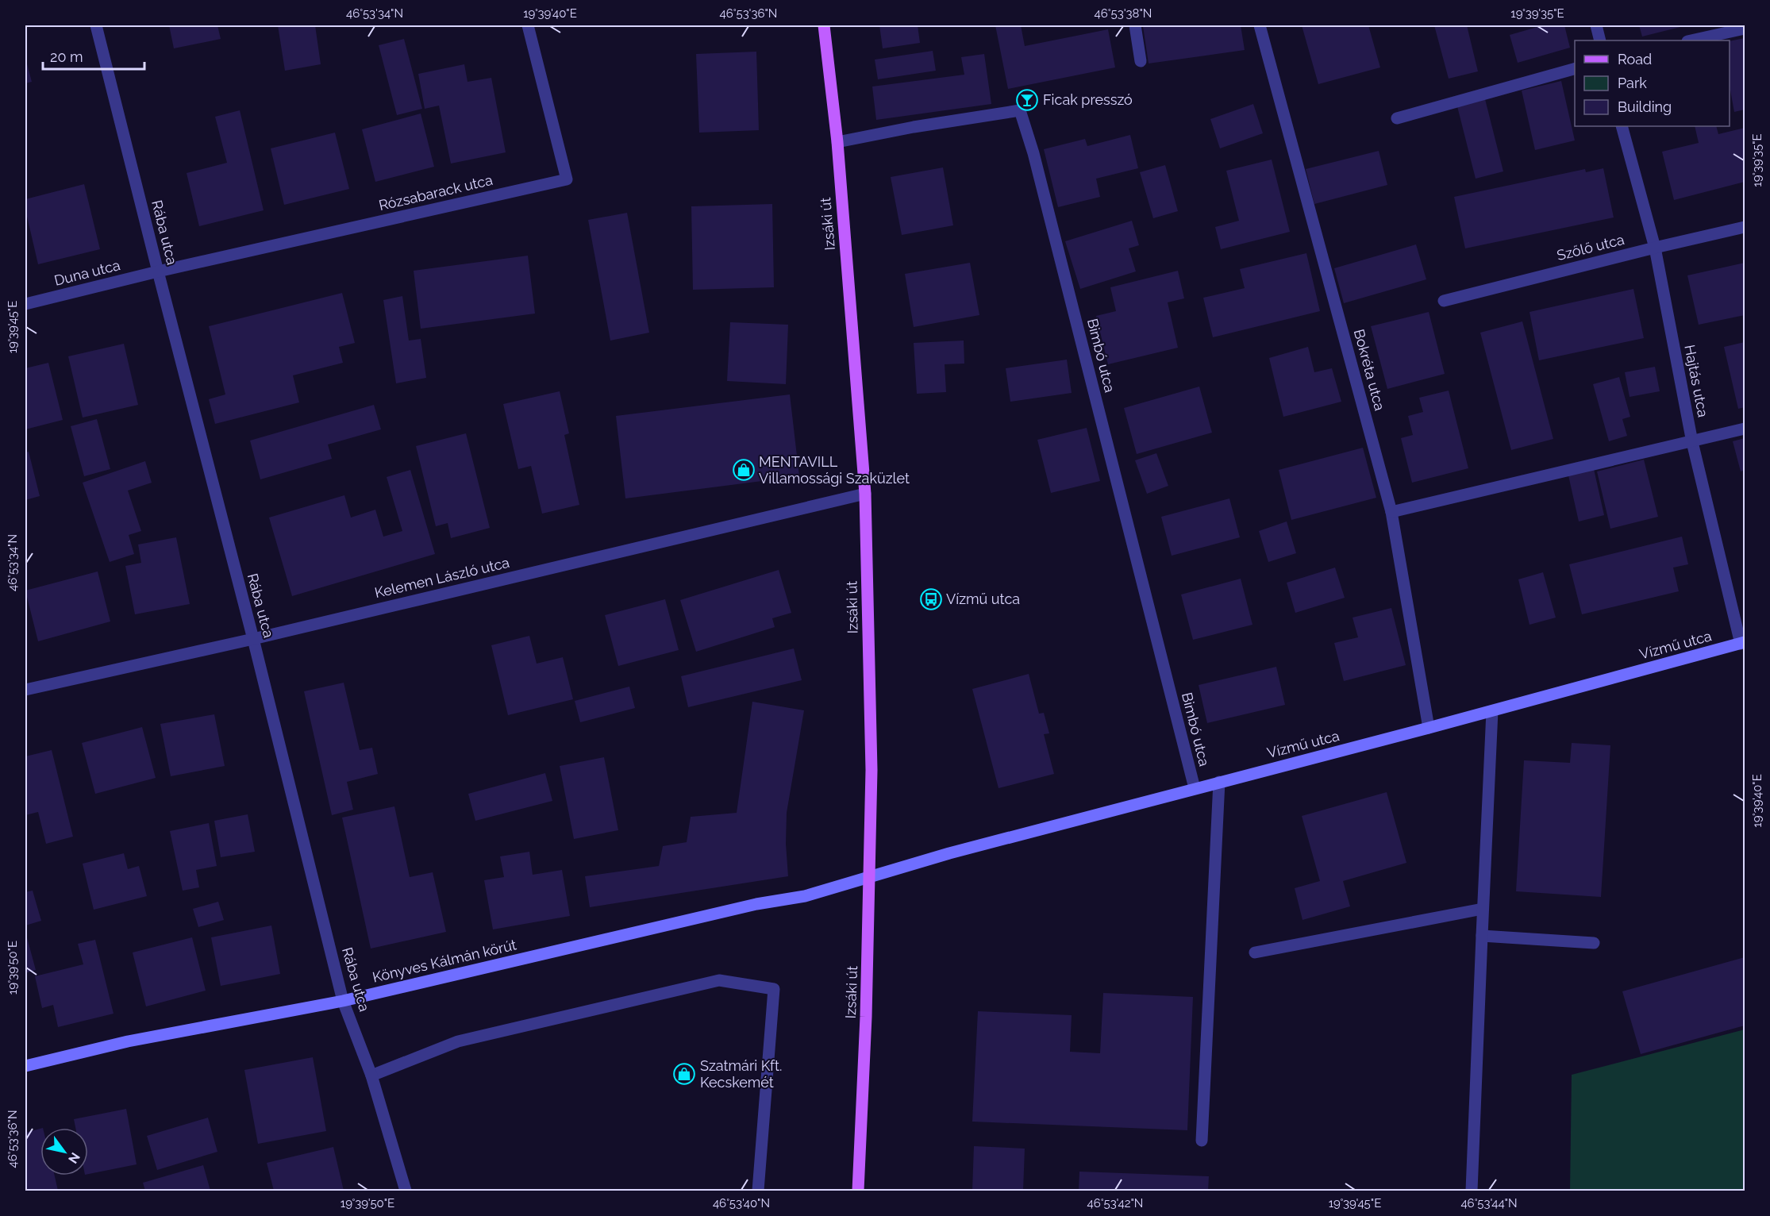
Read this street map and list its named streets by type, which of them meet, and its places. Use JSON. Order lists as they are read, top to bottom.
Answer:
{
  "streets": {
    "main road": ["Izsáki út", "Vízmű utca", "Könyves Kálmán körút"],
    "street": [
      "Rózsabarack utca",
      "Rába utca",
      "Szőlő utca",
      "Duna utca",
      "Bimbó utca",
      "Bokréta utca",
      "Hajtás utca",
      "Kelemen László utca"
    ]
  },
  "crossings": [
    ["Rózsabarack utca", "Rába utca"],
    ["Rózsabarack utca", "Duna utca"],
    ["Izsáki út", "Bimbó utca"],
    ["Izsáki út", "Kelemen László utca"],
    ["Izsáki út", "Vízmű utca"],
    ["Izsáki út", "Könyves Kálmán körút"],
    ["Rába utca", "Duna utca"],
    ["Rába utca", "Kelemen László utca"],
    ["Rába utca", "Könyves Kálmán körút"],
    ["Szőlő utca", "Hajtás utca"],
    ["Bimbó utca", "Vízmű utca"],
    ["Bokréta utca", "Vízmű utca"],
    ["Hajtás utca", "Vízmű utca"],
    ["Vízmű utca", "Könyves Kálmán körút"]
  ],
  "places": {
    "bar": ["Ficak presszó"],
    "shop": ["MENTAVILL Villamossági Szaküzlet", "Szatmári Kft. Kecskemét"],
    "bus stop": ["Vízmű utca"]
  },
  "legend": ["Road", "Park", "Building"],
  "scale_bar": "20 m",
  "north": "bottom right",
  "coordinates": [
    "46°53'34\"N",
    "19°39'40\"E",
    "46°53'36\"N",
    "46°53'38\"N",
    "19°39'35\"E",
    "19°39'45\"E",
    "19°39'50\"E",
    "46°53'40\"N",
    "46°53'42\"N",
    "46°53'44\"N"
  ]
}
